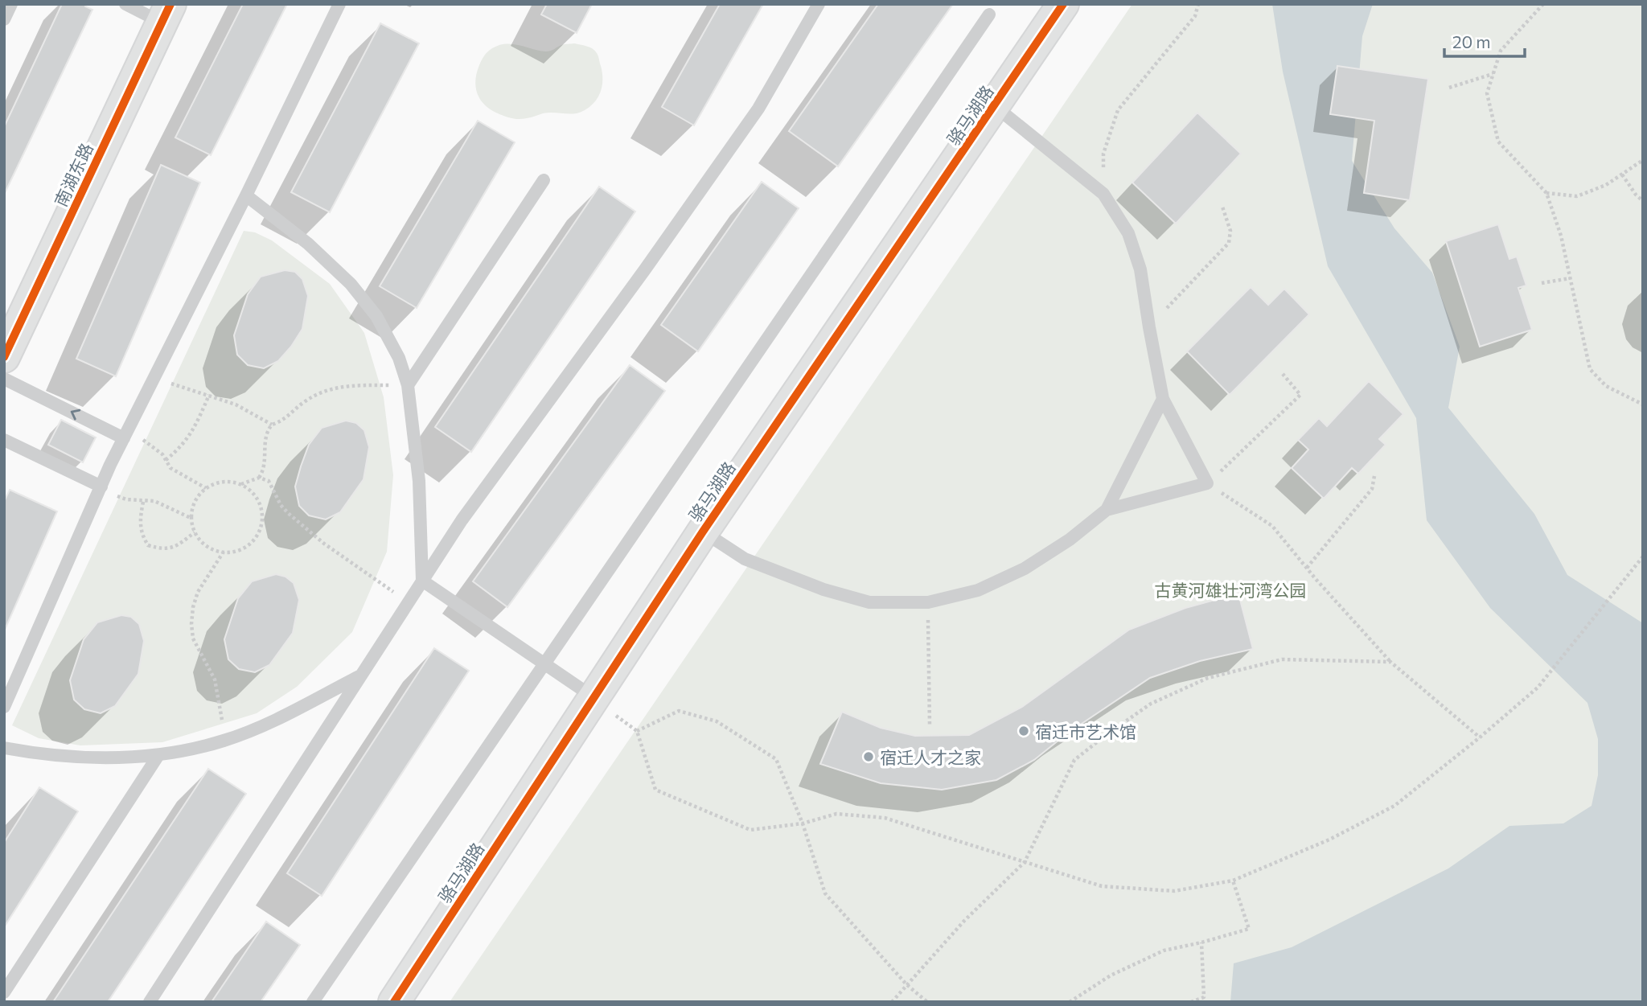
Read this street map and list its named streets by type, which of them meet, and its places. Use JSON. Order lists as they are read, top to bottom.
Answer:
{
  "streets": {
    "street": ["骆马湖路", "南湖东路"]
  },
  "parks": ["古黄河雄壮河湾公园"],
  "places": ["宿迁市艺术馆", "宿迁人才之家"],
  "scale_bar": "20 m"
}
